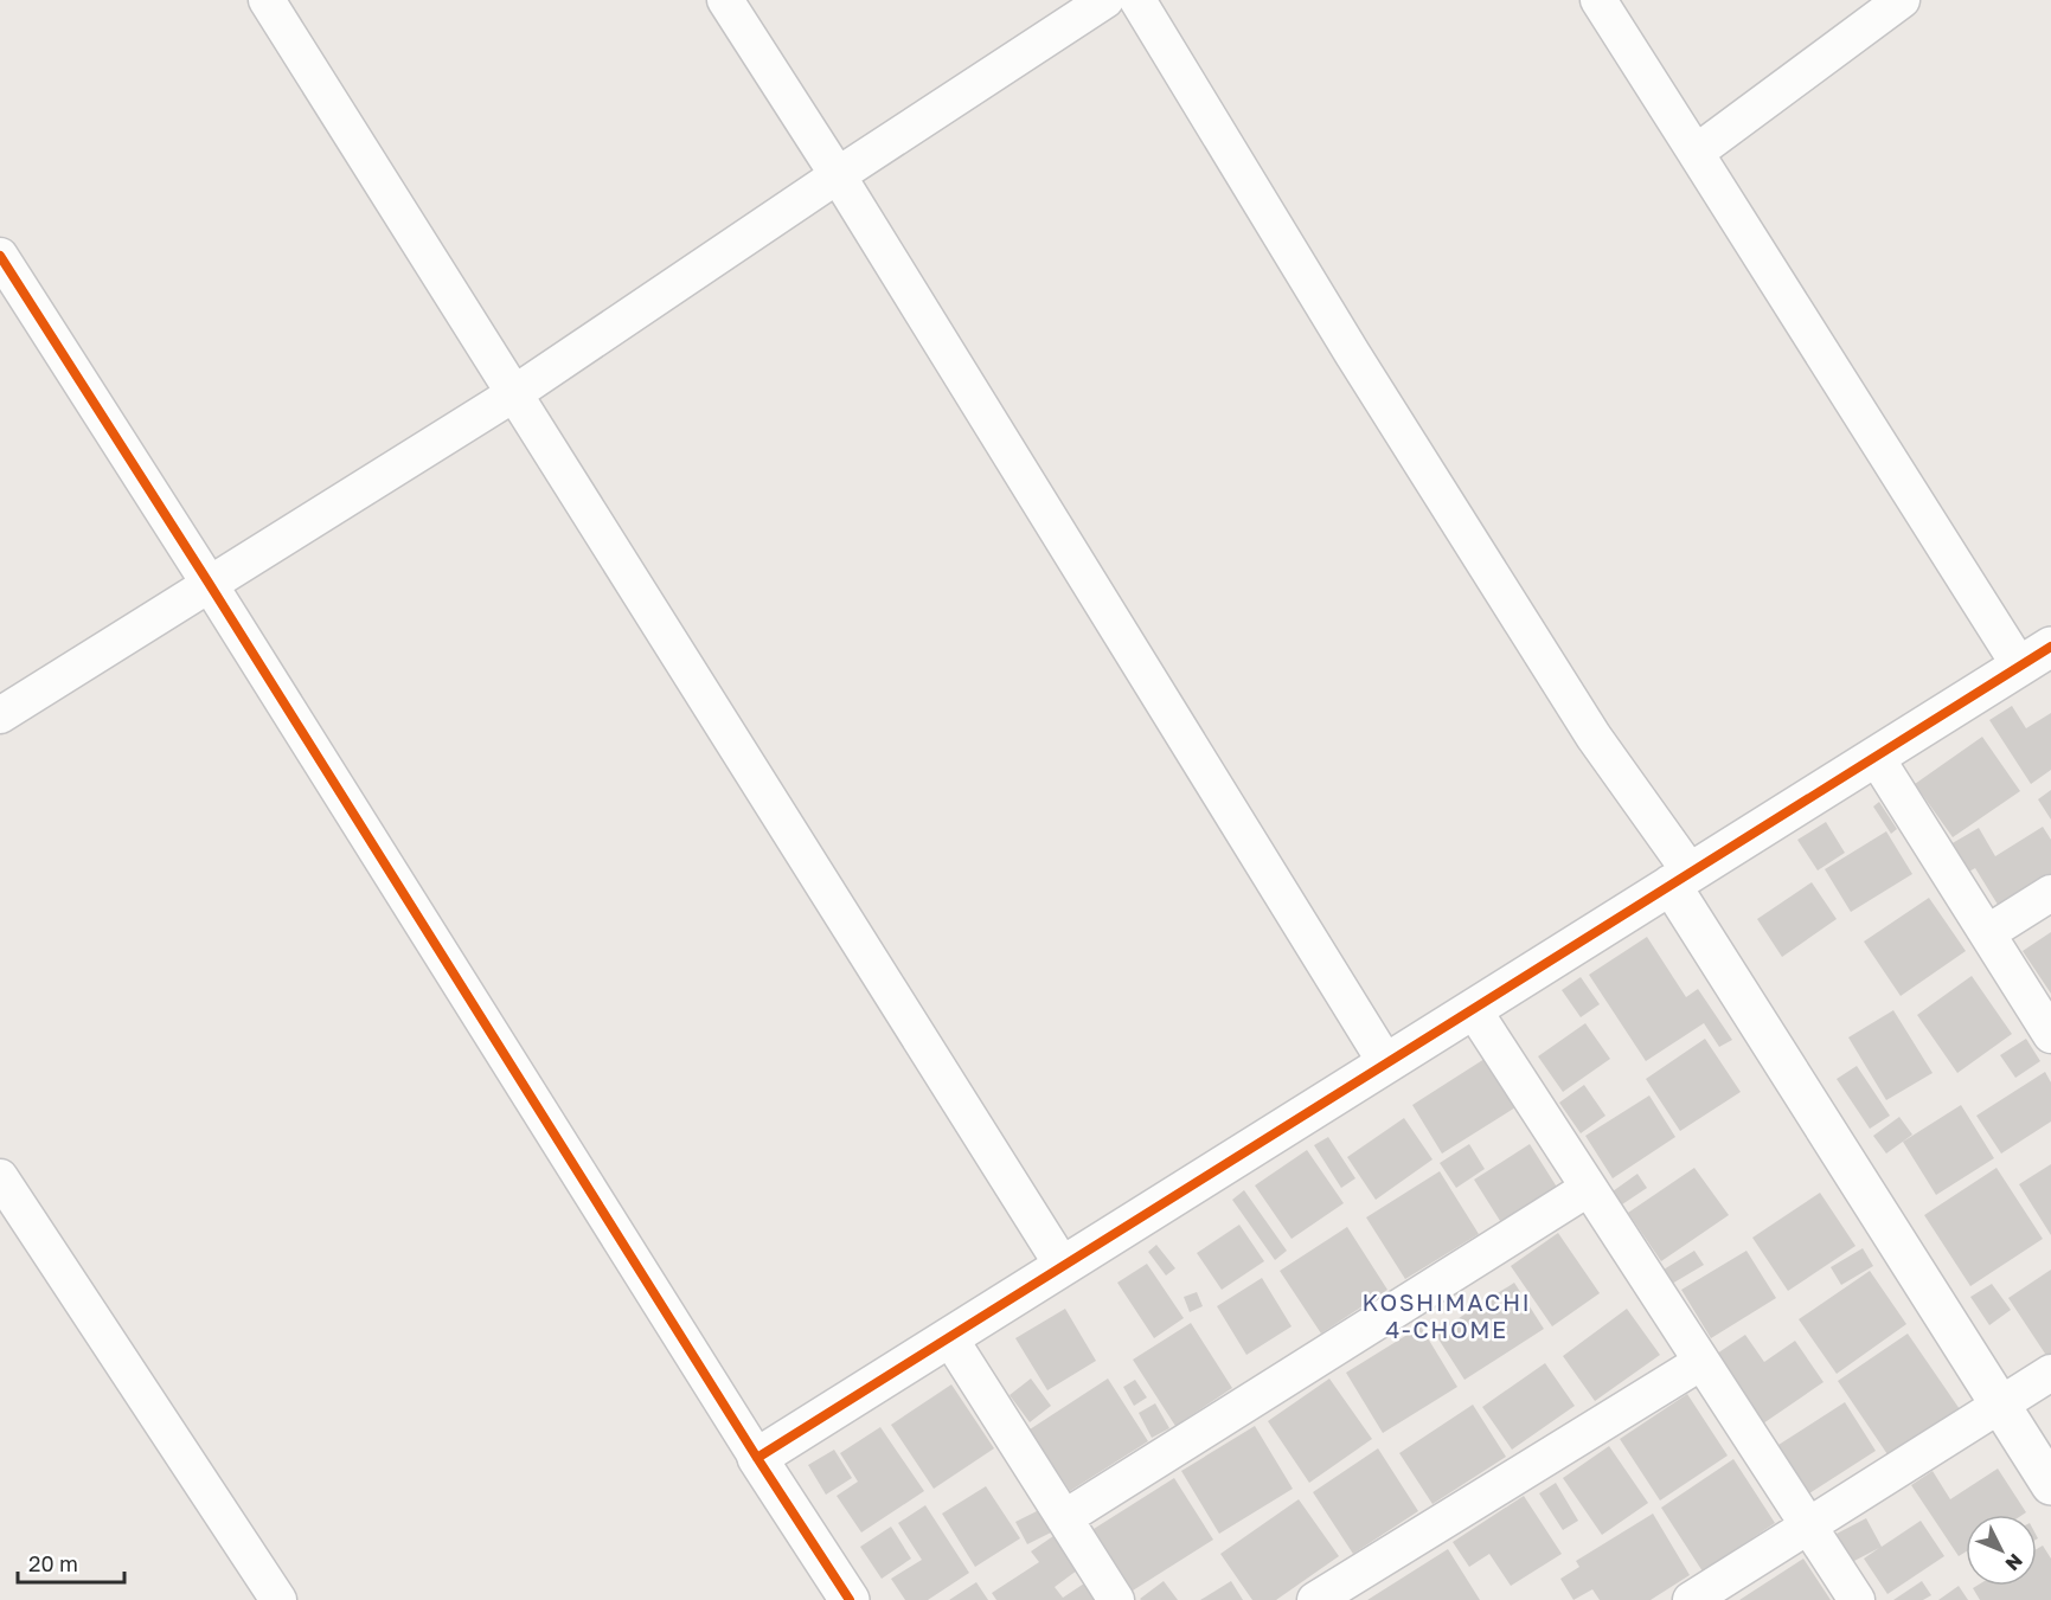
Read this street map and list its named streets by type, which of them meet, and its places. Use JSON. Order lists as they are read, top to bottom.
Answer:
{
  "districts": ["KOSHIMACHI 4-CHOME"],
  "scale_bar": "20 m",
  "north": "bottom right"
}
